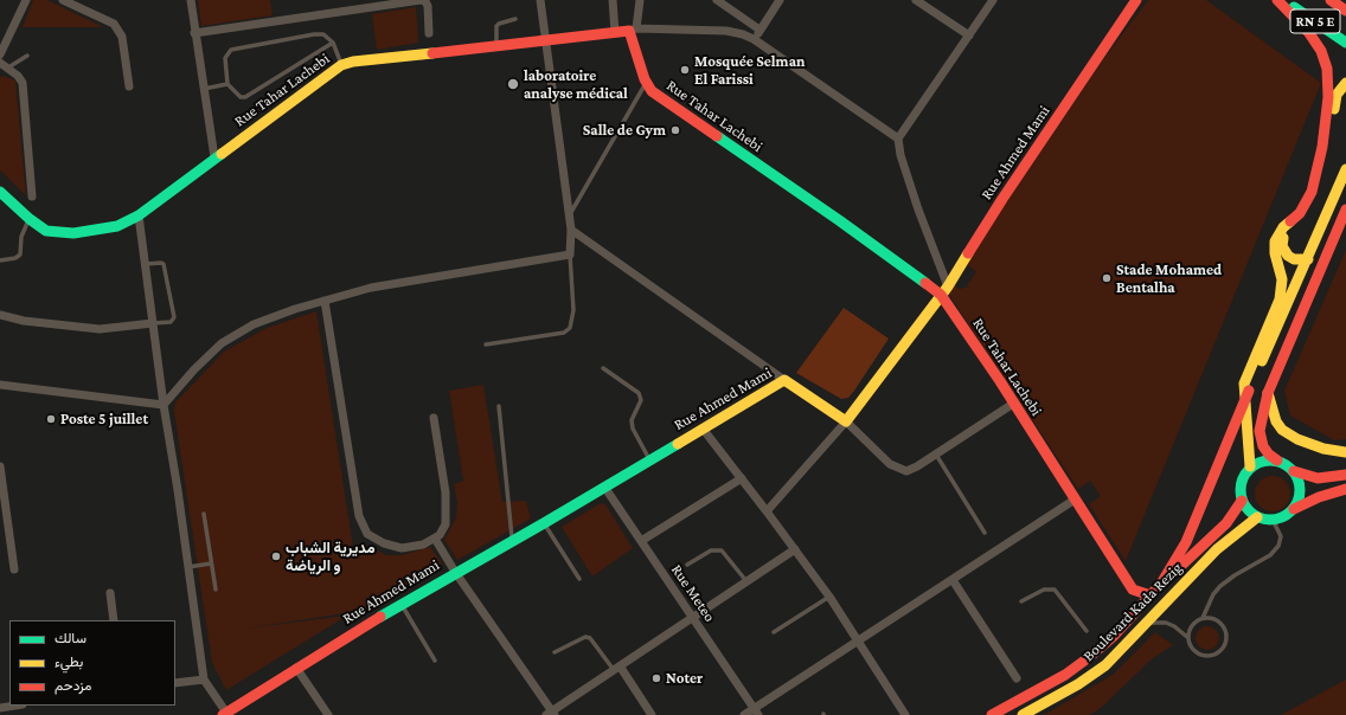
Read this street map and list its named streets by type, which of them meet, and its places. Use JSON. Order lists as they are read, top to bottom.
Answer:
{
  "streets": {
    "main road": [
      "RN 5 E",
      "Rue Tahar Lachebi",
      "Rue Ahmed Mami",
      "Boulevard Kada Rezig"
    ],
    "street": ["Rue Meteo"]
  },
  "crossings": [
    ["Rue Tahar Lachebi", "Rue Ahmed Mami"],
    ["Rue Tahar Lachebi", "Boulevard Kada Rezig"],
    ["Rue Ahmed Mami", "Rue Meteo"]
  ],
  "places": [
    "Mosquée Selman El Farissi",
    "laboratoire analyse médical",
    "Salle de Gym",
    "Stade Mohamed Bentalha",
    "Poste 5 juillet",
    "مديرية الشباب و الرياضة",
    "Noter"
  ],
  "legend": ["سالك", "بطيء", "مزدحم"]
}
